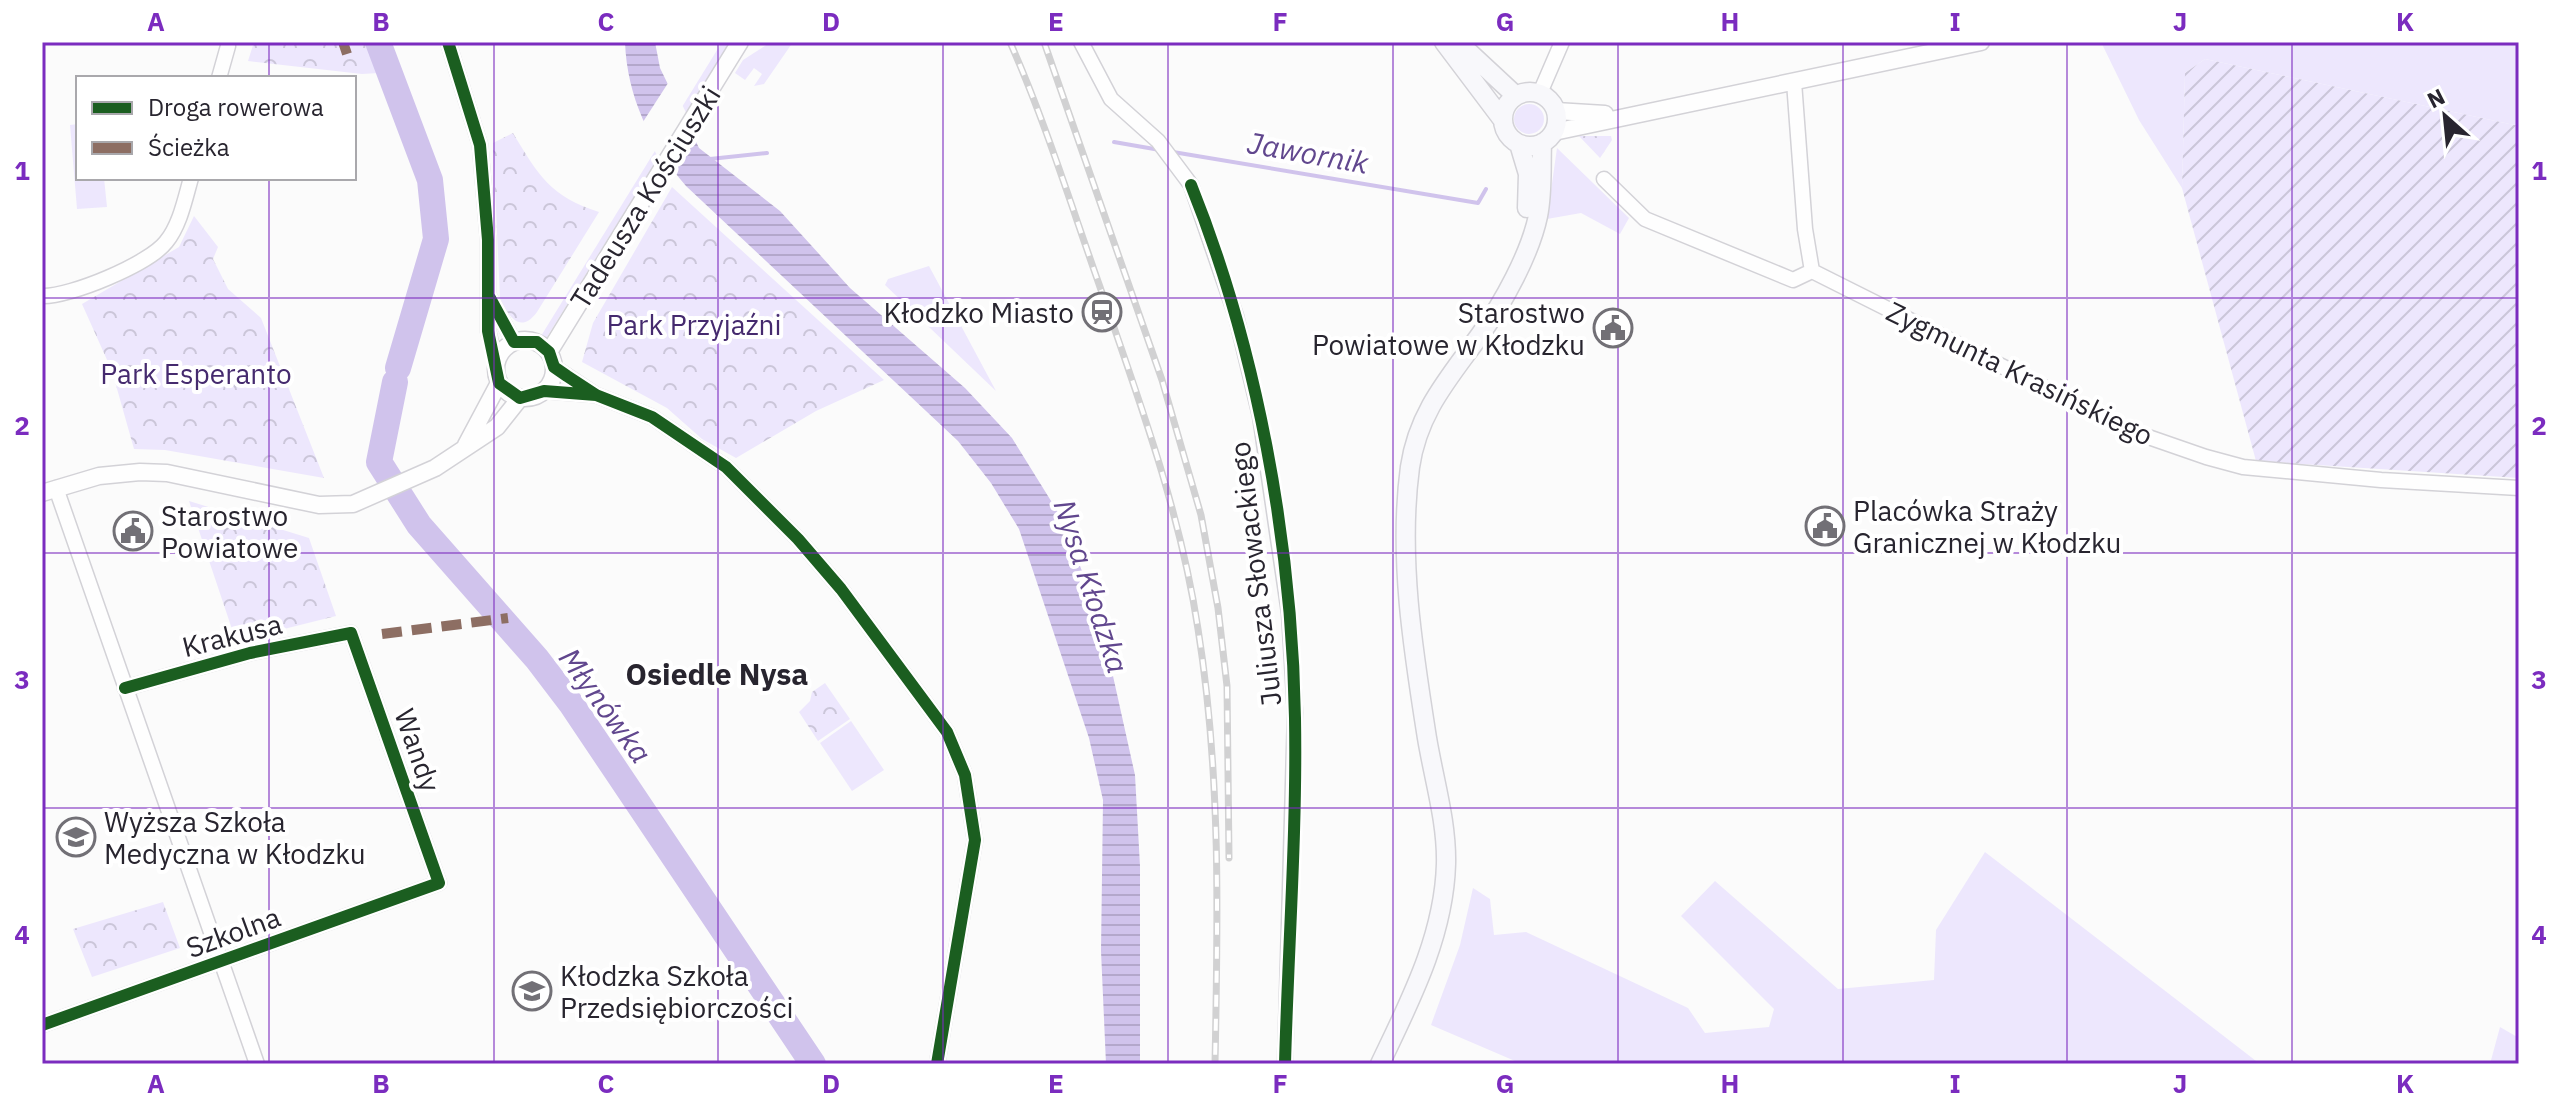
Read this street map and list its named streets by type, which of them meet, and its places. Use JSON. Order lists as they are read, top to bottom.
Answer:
{
  "streets": {
    "street": [
      "Tadeusza Kościuszki",
      "Zygmunta Krasińskiego",
      "Juliusza Słowackiego",
      "Krakusa",
      "Wandy",
      "Szkolna"
    ]
  },
  "crossings": [
    ["Krakusa", "Wandy"],
    ["Wandy", "Szkolna"]
  ],
  "districts": ["Osiedle Nysa"],
  "water": ["Jawornik", "Nysa Kłodzka", "Młynówka"],
  "parks": ["Park Przyjaźni", "Park Esperanto"],
  "places": {
    "station": ["Kłodzko Miasto"],
    "public building": ["Starostwo Powiatowe w Kłodzku", "Placówka Straży Granicznej w Kłodzku", "Starostwo Powiatowe"],
    "school or university": ["Wyższa Szkoła Medyczna w Kłodzku", "Kłodzka Szkoła Przedsiębiorczości"]
  },
  "legend": ["Droga rowerowa", "Ścieżka"],
  "north": "top left",
  "grid": {
    "columns": [
      "A",
      "B",
      "C",
      "D",
      "E",
      "F",
      "G",
      "H",
      "I",
      "J",
      "K"
    ],
    "rows": [
      "1",
      "2",
      "3",
      "4"
    ]
  }
}
